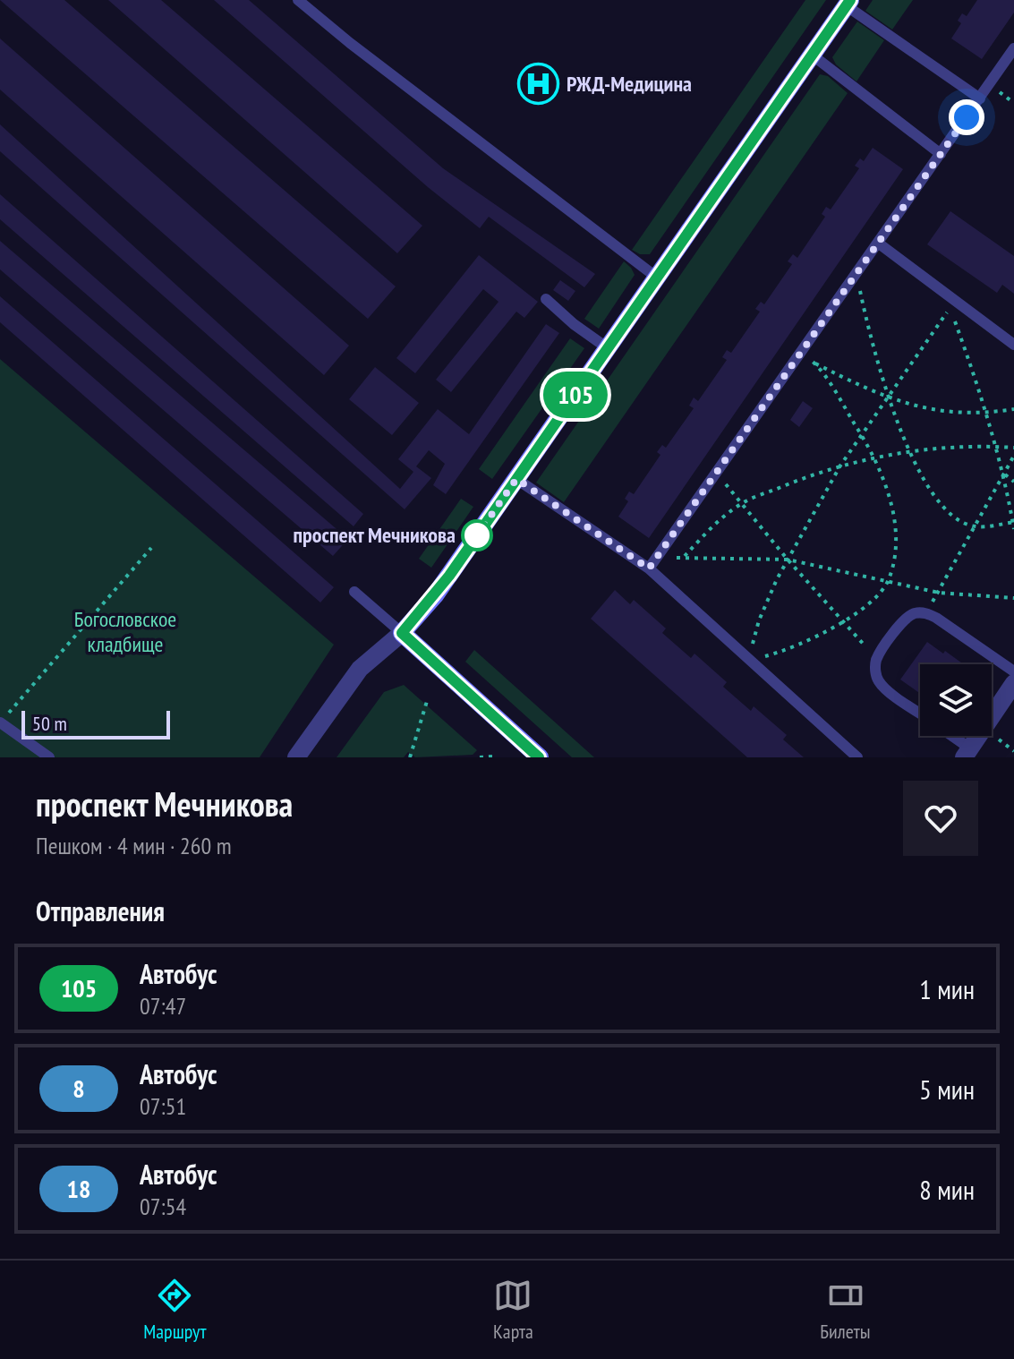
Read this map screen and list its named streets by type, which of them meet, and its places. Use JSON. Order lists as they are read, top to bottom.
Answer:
{
  "parks": ["Богословское кладбище"],
  "places": {
    "hospital": ["РЖД-Медицина"],
    "other": ["проспект Мечникова"]
  },
  "lines": ["bus line 105"],
  "scale_bar": "50 m",
  "page": {
    "on_map": "105",
    "scale": "50 m",
    "heading": [
      ["проспект Мечникова", "Пешком · 4 мин · 260 m"],
      "Отправления"
    ],
    "list": [
      {
        "mark": "105",
        "name": "Автобус",
        "note": "07:47",
        "value": "1 мин"
      },
      {
        "mark": "8",
        "name": "Автобус",
        "note": "07:51",
        "value": "5 мин"
      },
      {
        "mark": "18",
        "name": "Автобус",
        "note": "07:54",
        "value": "8 мин"
      }
    ],
    "tabs": ["Маршрут", "Карта", "Билеты"]
  }
}
